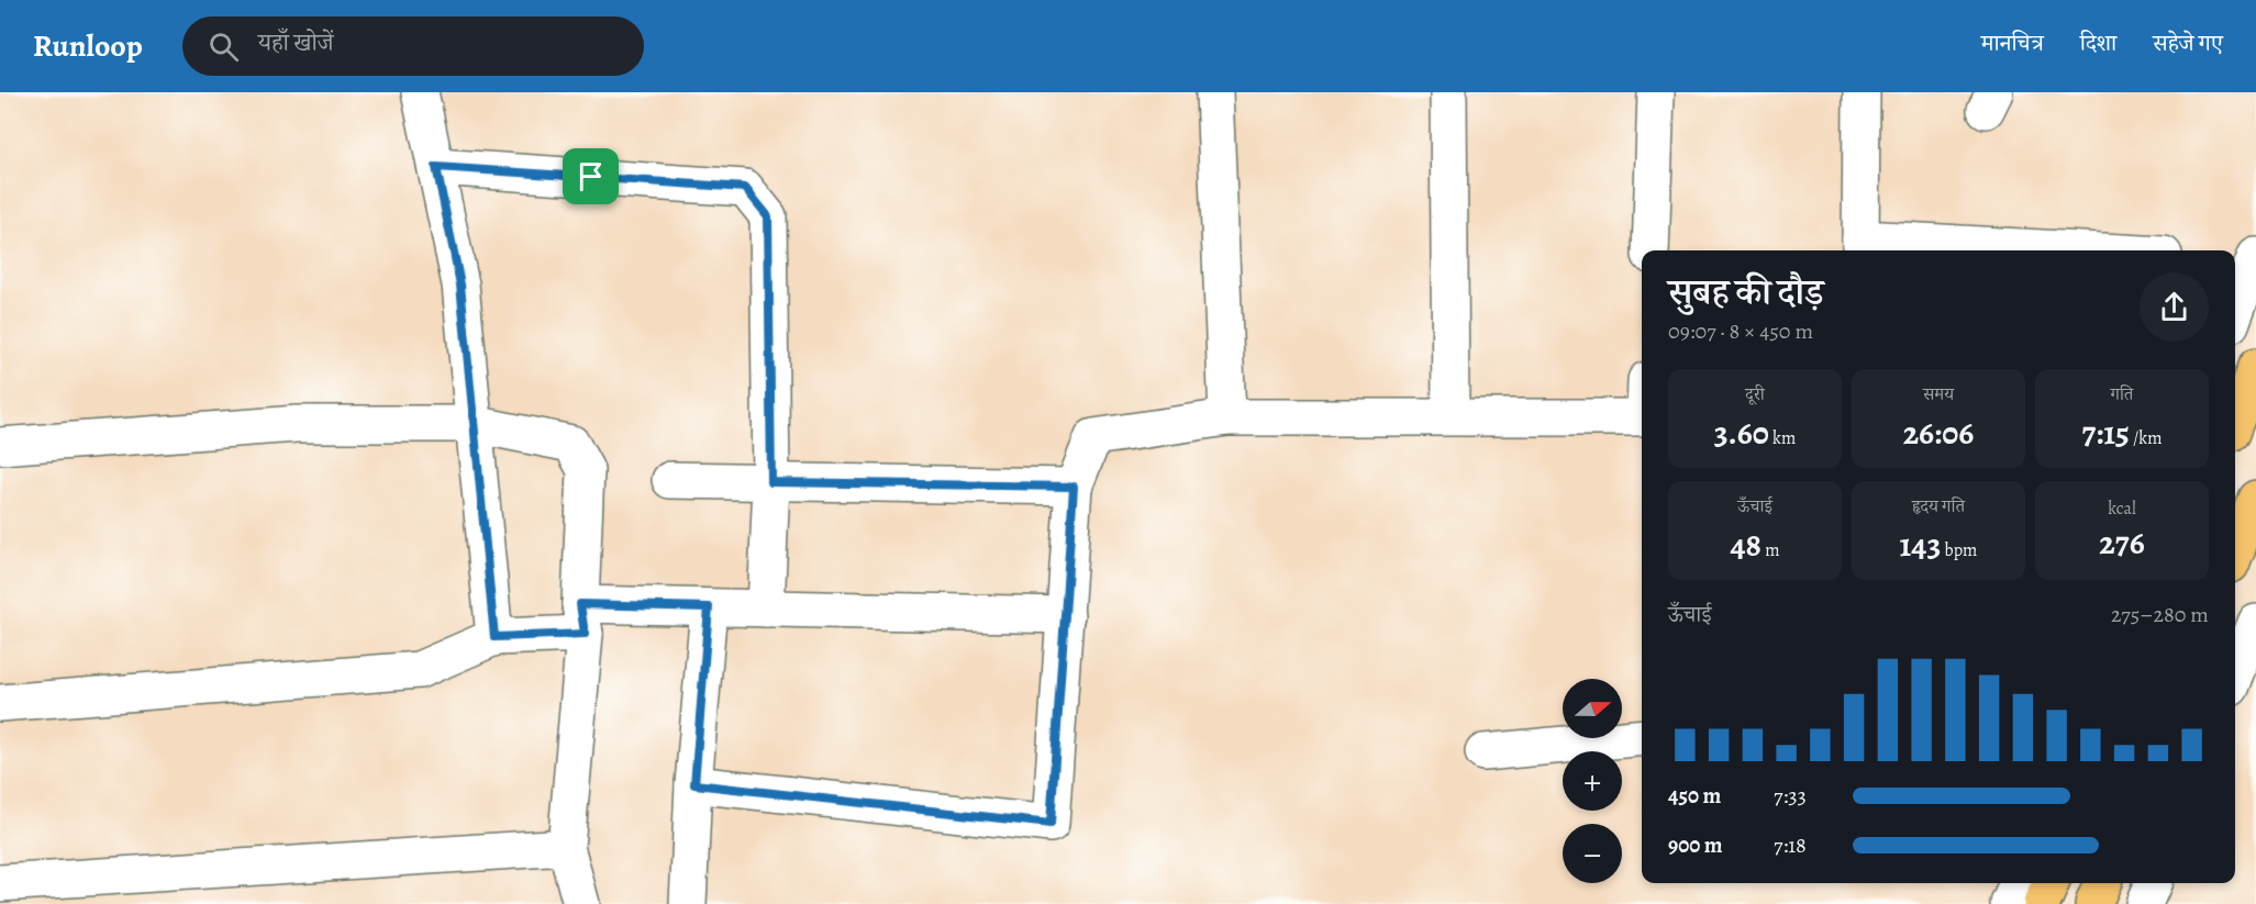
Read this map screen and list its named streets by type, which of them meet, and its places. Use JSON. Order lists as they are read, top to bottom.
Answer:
{
  "north": "right",
  "page": {
    "header": "Runloop",
    "search": "यहाँ खोजें",
    "nav": ["मानचित्र", "दिशा", "सहेजे गए"],
    "heading": ["सुबह की दौड़", "09:07 · 8 × 450 m"],
    "stats": [
      ["दूरी", "3.60 km"],
      ["समय", "26:06"],
      ["गति", "7:15 /km"],
      ["ऊँचाई", "48 m"],
      ["हृदय गति", "143 bpm"],
      ["kcal", "276"]
    ],
    "chart": ["ऊँचाई", "275–280 m"],
    "map_buttons": ["+", "−"],
    "list": [
      {
        "name": "450 m",
        "note": "7:33"
      },
      {
        "name": "900 m",
        "note": "7:18"
      }
    ]
  }
}
